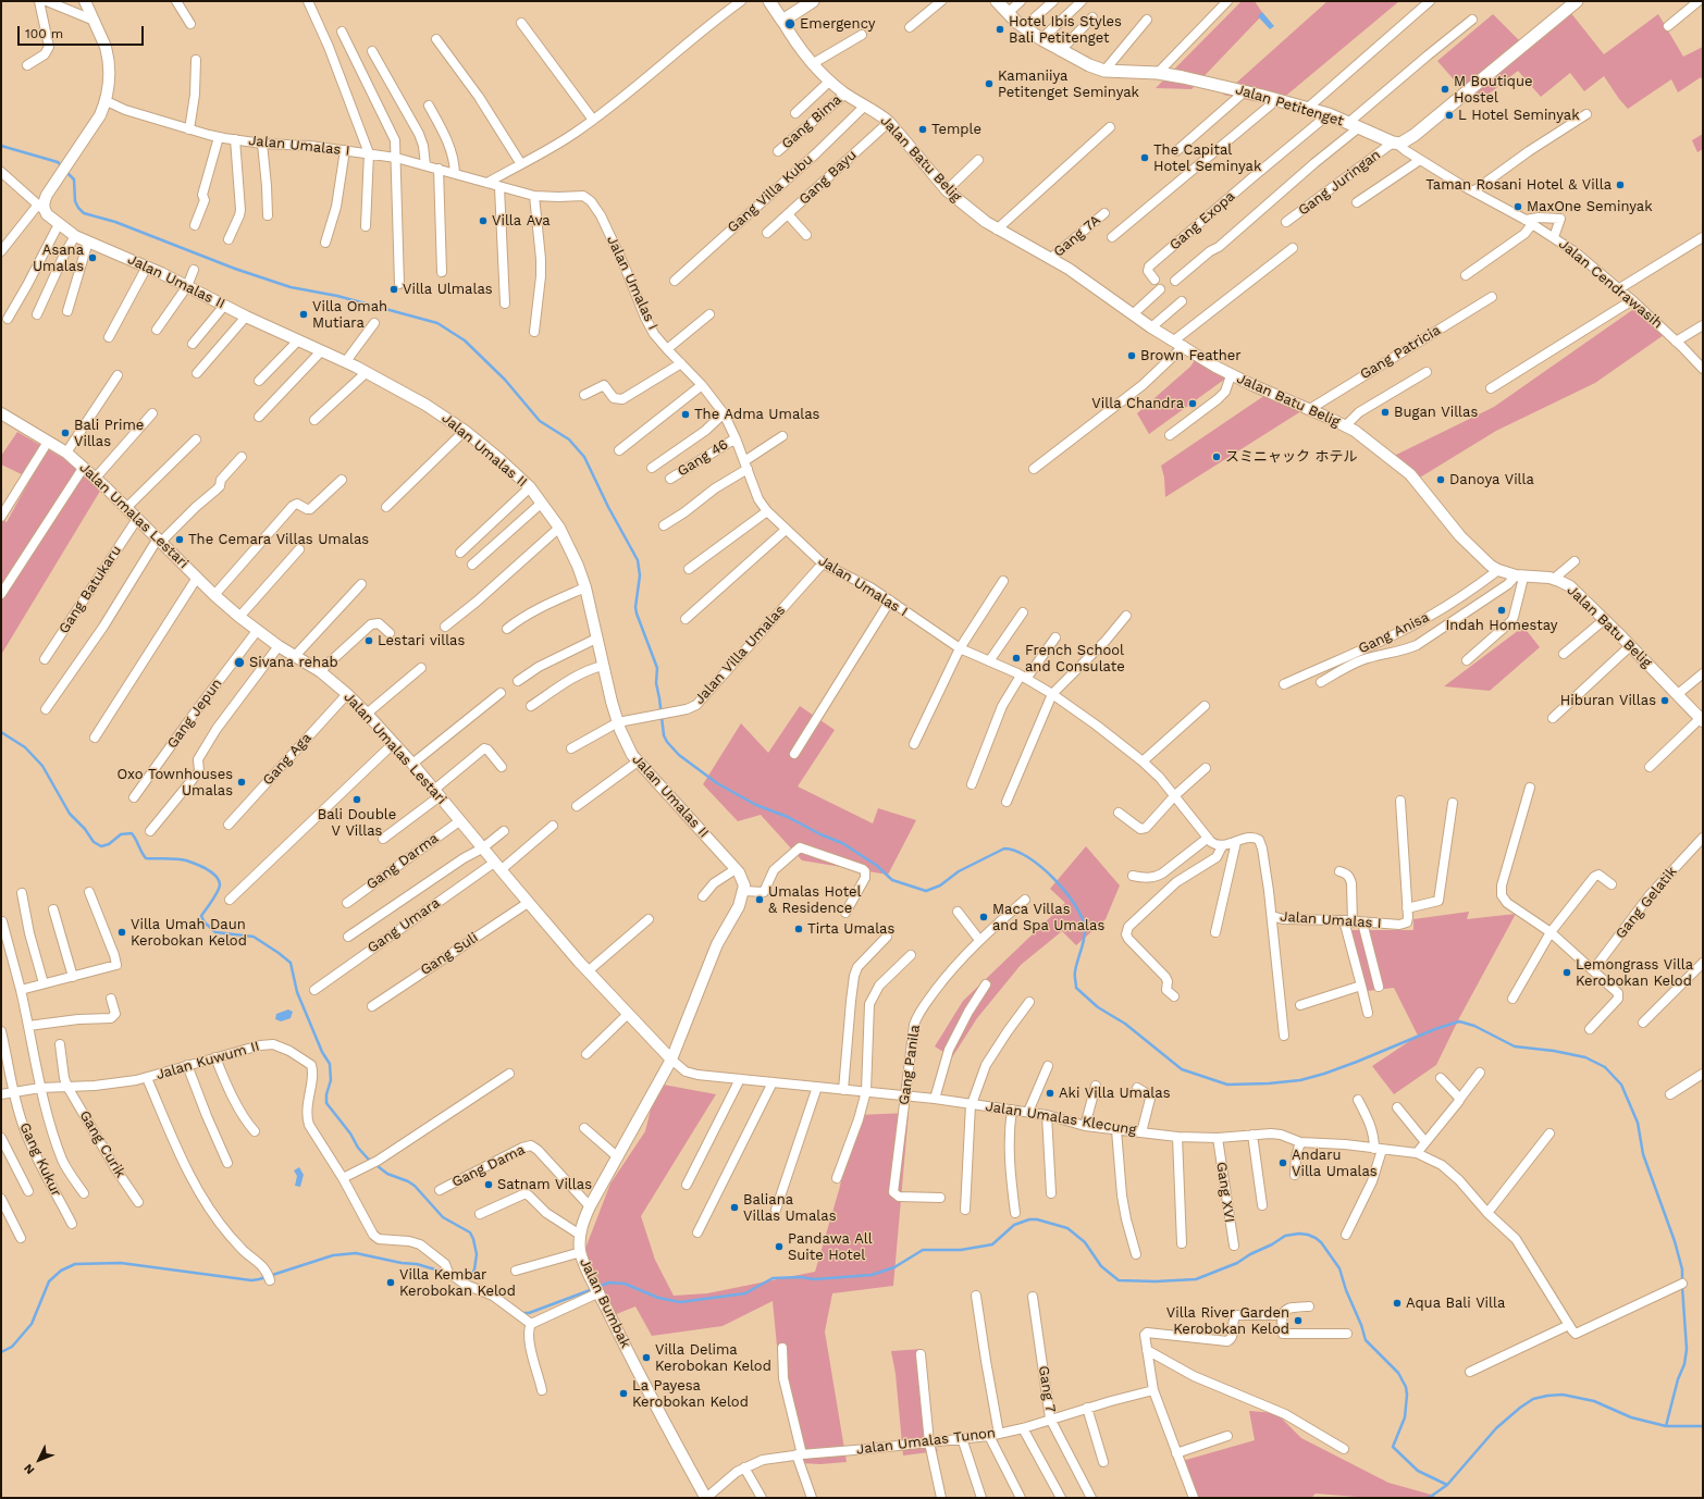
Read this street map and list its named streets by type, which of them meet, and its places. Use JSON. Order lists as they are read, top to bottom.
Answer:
{
  "streets": {
    "main road": ["Jalan Petitenget"],
    "street": [
      "Gang Bima",
      "Jalan Umalas I",
      "Jalan Batu Belig",
      "Gang Bayu",
      "Gang Juringan",
      "Gang Villa Kubu",
      "Gang Exopa",
      "Gang 7A",
      "Jalan Umalas II",
      "Jalan Cendrawasih",
      "Gang Patricia",
      "Gang 46",
      "Jalan Umalas Lestari",
      "Gang Batukaru",
      "Gang Anisa",
      "Jalan Villa Umalas",
      "Gang Jepun",
      "Gang Aga",
      "Gang Darma",
      "Gang Gelatik",
      "Gang Umara",
      "Gang Suli",
      "Jalan Kuwum II",
      "Gang Panila",
      "Jalan Umalas Klecung",
      "Gang Curik",
      "Gang Kukur",
      "Gang Dama",
      "Gang XVI",
      "Jalan Bumbak",
      "Gang 7",
      "Jalan Umalas Tunon"
    ]
  },
  "crossings": [
    ["Jalan Petitenget", "Gang Juringan"],
    ["Jalan Petitenget", "Gang Exopa"],
    ["Jalan Petitenget", "Jalan Cendrawasih"],
    ["Gang Bima", "Jalan Batu Belig"],
    ["Jalan Umalas I", "Gang 46"],
    ["Jalan Umalas I", "Jalan Villa Umalas"],
    ["Jalan Batu Belig", "Gang Bayu"],
    ["Jalan Batu Belig", "Gang Villa Kubu"],
    ["Jalan Batu Belig", "Gang 7A"],
    ["Jalan Batu Belig", "Gang Patricia"],
    ["Jalan Batu Belig", "Gang Anisa"],
    ["Gang Juringan", "Jalan Cendrawasih"],
    ["Jalan Umalas II", "Jalan Villa Umalas"],
    ["Jalan Umalas Lestari", "Gang Batukaru"],
    ["Jalan Umalas Lestari", "Gang Jepun"],
    ["Jalan Umalas Lestari", "Gang Aga"],
    ["Jalan Umalas Lestari", "Gang Darma"],
    ["Jalan Umalas Lestari", "Gang Umara"],
    ["Jalan Umalas Lestari", "Gang Suli"],
    ["Jalan Umalas Lestari", "Jalan Umalas Klecung"],
    ["Jalan Umalas Lestari", "Jalan Bumbak"],
    ["Jalan Kuwum II", "Gang Curik"],
    ["Jalan Kuwum II", "Gang Kukur"],
    ["Gang Panila", "Jalan Umalas Klecung"],
    ["Jalan Umalas Klecung", "Gang XVI"],
    ["Jalan Umalas Klecung", "Jalan Bumbak"],
    ["Gang Dama", "Jalan Bumbak"],
    ["Jalan Bumbak", "Jalan Umalas Tunon"],
    ["Gang 7", "Jalan Umalas Tunon"]
  ],
  "places": [
    "Emergency",
    "Hotel Ibis Styles Bali Petitenget",
    "Kamaniiya Petitenget Seminyak",
    "M Boutique Hostel",
    "L Hotel Seminyak",
    "Temple",
    "The Capital Hotel Seminyak",
    "Taman Rosani Hotel & Villa",
    "MaxOne Seminyak",
    "Villa Ava",
    "Asana Umalas",
    "Villa Ulmalas",
    "Villa Omah Mutiara",
    "Brown Feather",
    "Villa Chandra",
    "Bugan Villas",
    "The Adma Umalas",
    "Bali Prime Villas",
    "スミニャック ホテル",
    "Danoya Villa",
    "The Cemara Villas Umalas",
    "Indah Homestay",
    "Lestari villas",
    "French School and Consulate",
    "Sivana rehab",
    "Hiburan Villas",
    "Oxo Townhouses Umalas",
    "Bali Double V Villas",
    "Umalas Hotel & Residence",
    "Maca Villas and Spa Umalas",
    "Tirta Umalas",
    "Villa Umah Daun Kerobokan Kelod",
    "Lemongrass Villa Kerobokan Kelod",
    "Aki Villa Umalas",
    "Andaru Villa Umalas",
    "Satnam Villas",
    "Baliana Villas Umalas",
    "Pandawa All Suite Hotel",
    "Villa Kembar Kerobokan Kelod",
    "Aqua Bali Villa",
    "Villa River Garden Kerobokan Kelod",
    "Villa Delima Kerobokan Kelod",
    "La Payesa Kerobokan Kelod"
  ],
  "scale_bar": "100 m",
  "north": "bottom left"
}
